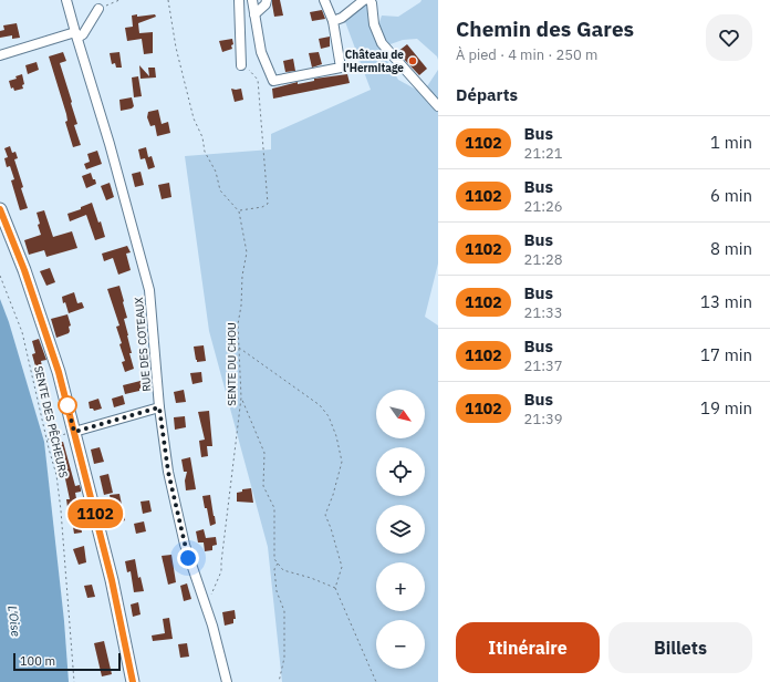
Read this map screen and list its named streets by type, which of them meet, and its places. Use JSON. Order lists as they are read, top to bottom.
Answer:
{
  "streets": {
    "street": ["RUE DES COTEAUX"],
    "path": ["SENTE DU CHOU", "SENTE DES PÊCHEURS"]
  },
  "crossings": [
    ["RUE DES COTEAUX", "SENTE DU CHOU"]
  ],
  "water": ["L'Oise"],
  "places": ["Château de l'Hermitage"],
  "lines": ["bus line 1102"],
  "scale_bar": "100 m",
  "north": "bottom right",
  "page": {
    "on_map": "1102",
    "heading": [
      ["Chemin des Gares", "À pied · 4 min · 250 m"],
      "Départs"
    ],
    "list": [
      {
        "mark": "1102",
        "name": "Bus",
        "note": "21:21",
        "value": "1 min"
      },
      {
        "mark": "1102",
        "name": "Bus",
        "note": "21:26",
        "value": "6 min"
      },
      {
        "mark": "1102",
        "name": "Bus",
        "note": "21:28",
        "value": "8 min"
      },
      {
        "mark": "1102",
        "name": "Bus",
        "note": "21:33",
        "value": "13 min"
      },
      {
        "mark": "1102",
        "name": "Bus",
        "note": "21:37",
        "value": "17 min"
      },
      {
        "mark": "1102",
        "name": "Bus",
        "note": "21:39",
        "value": "19 min"
      }
    ],
    "map_buttons": ["+", "−"],
    "buttons": ["Itinéraire", "Billets"],
    "scale": "100 m"
  }
}
